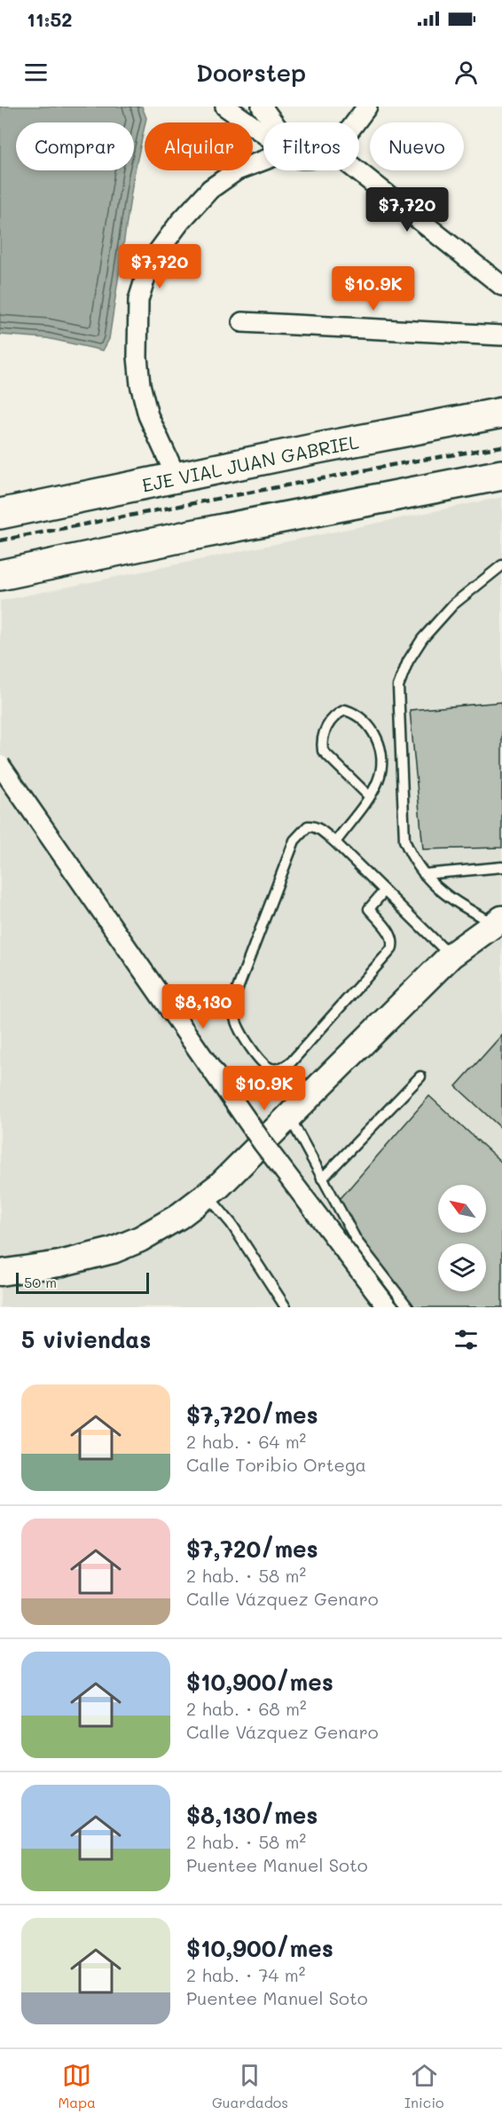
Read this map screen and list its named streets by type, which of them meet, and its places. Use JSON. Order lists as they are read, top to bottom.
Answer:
{
  "streets": {
    "main road": ["EJE VIAL JUAN GABRIEL"]
  },
  "scale_bar": "50 m",
  "north": "top left",
  "page": {
    "status": "11:52",
    "header": "Doorstep",
    "chip": [
      "Comprar",
      "Alquilar",
      "Filtros",
      "Nuevo"
    ],
    "price": [
      "$7,720",
      "$7,720",
      "$10.9K",
      "$8,130",
      "$10.9K"
    ],
    "scale": "50 m",
    "heading": "5 viviendas",
    "list": [
      {
        "name": "$7,720/mes",
        "note": "2 hab. · 64 m² · Calle Toribio Ortega"
      },
      {
        "name": "$7,720/mes",
        "note": "2 hab. · 58 m² · Calle Vázquez Genaro"
      },
      {
        "name": "$10,900/mes",
        "note": "2 hab. · 68 m² · Calle Vázquez Genaro"
      },
      {
        "name": "$8,130/mes",
        "note": "2 hab. · 58 m² · Puentee Manuel Soto"
      },
      {
        "name": "$10,900/mes",
        "note": "2 hab. · 74 m² · Puentee Manuel Soto"
      }
    ],
    "tabs": ["Mapa", "Guardados", "Inicio"]
  }
}
